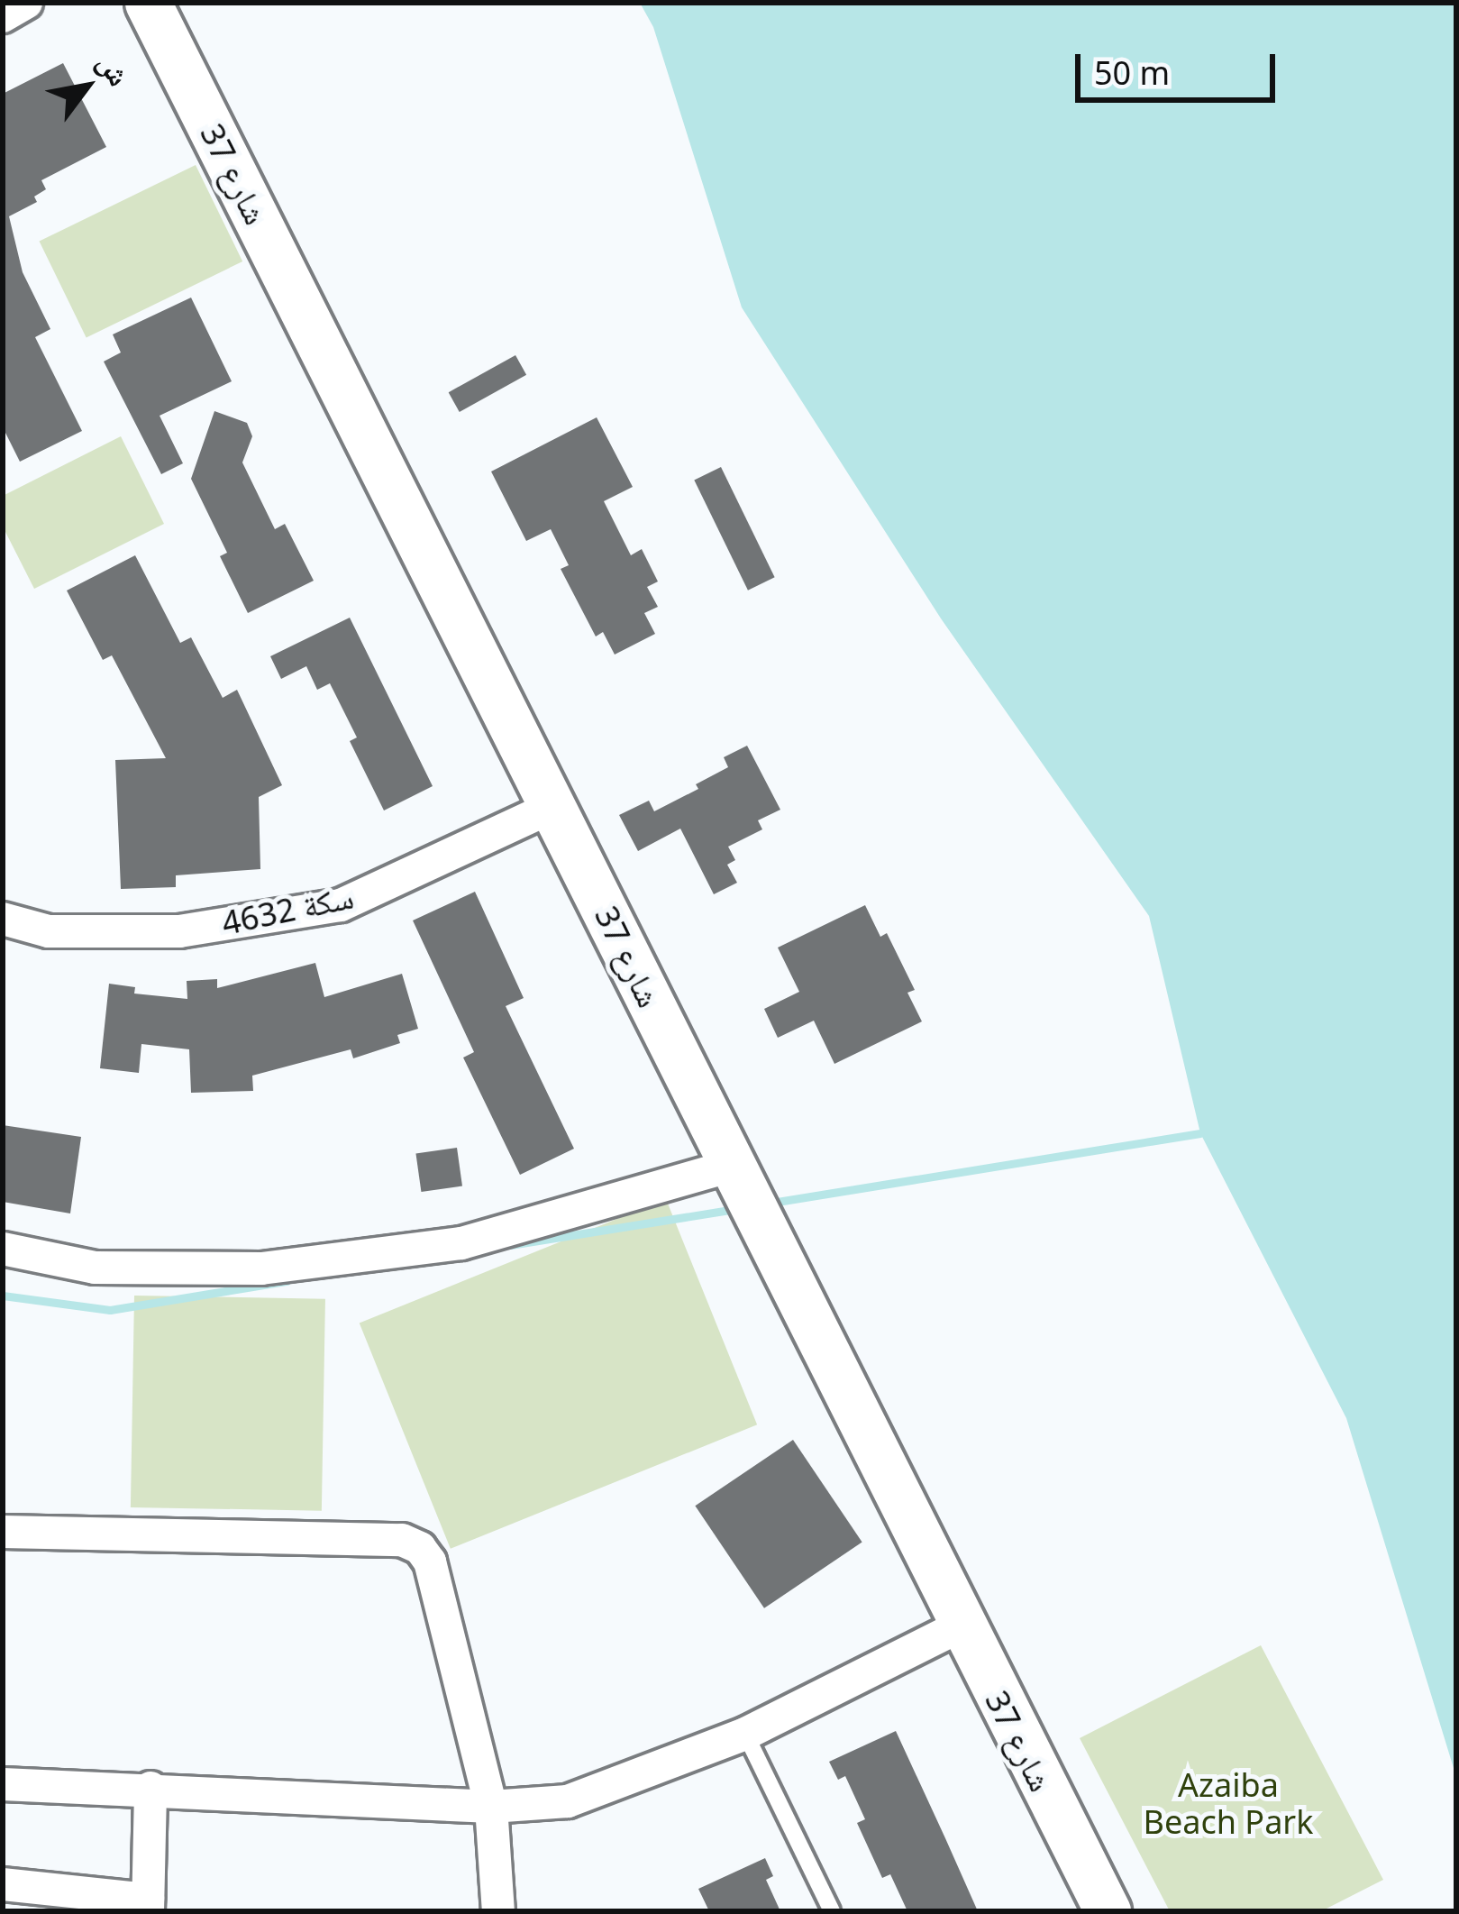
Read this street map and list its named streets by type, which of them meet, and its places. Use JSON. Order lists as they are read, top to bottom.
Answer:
{
  "streets": {
    "street": ["شارع 37", "سكة 4632"]
  },
  "crossings": [
    ["شارع 37", "سكة 4632"]
  ],
  "parks": ["Azaiba Beach Park"],
  "scale_bar": "50 m",
  "north": "top right"
}
